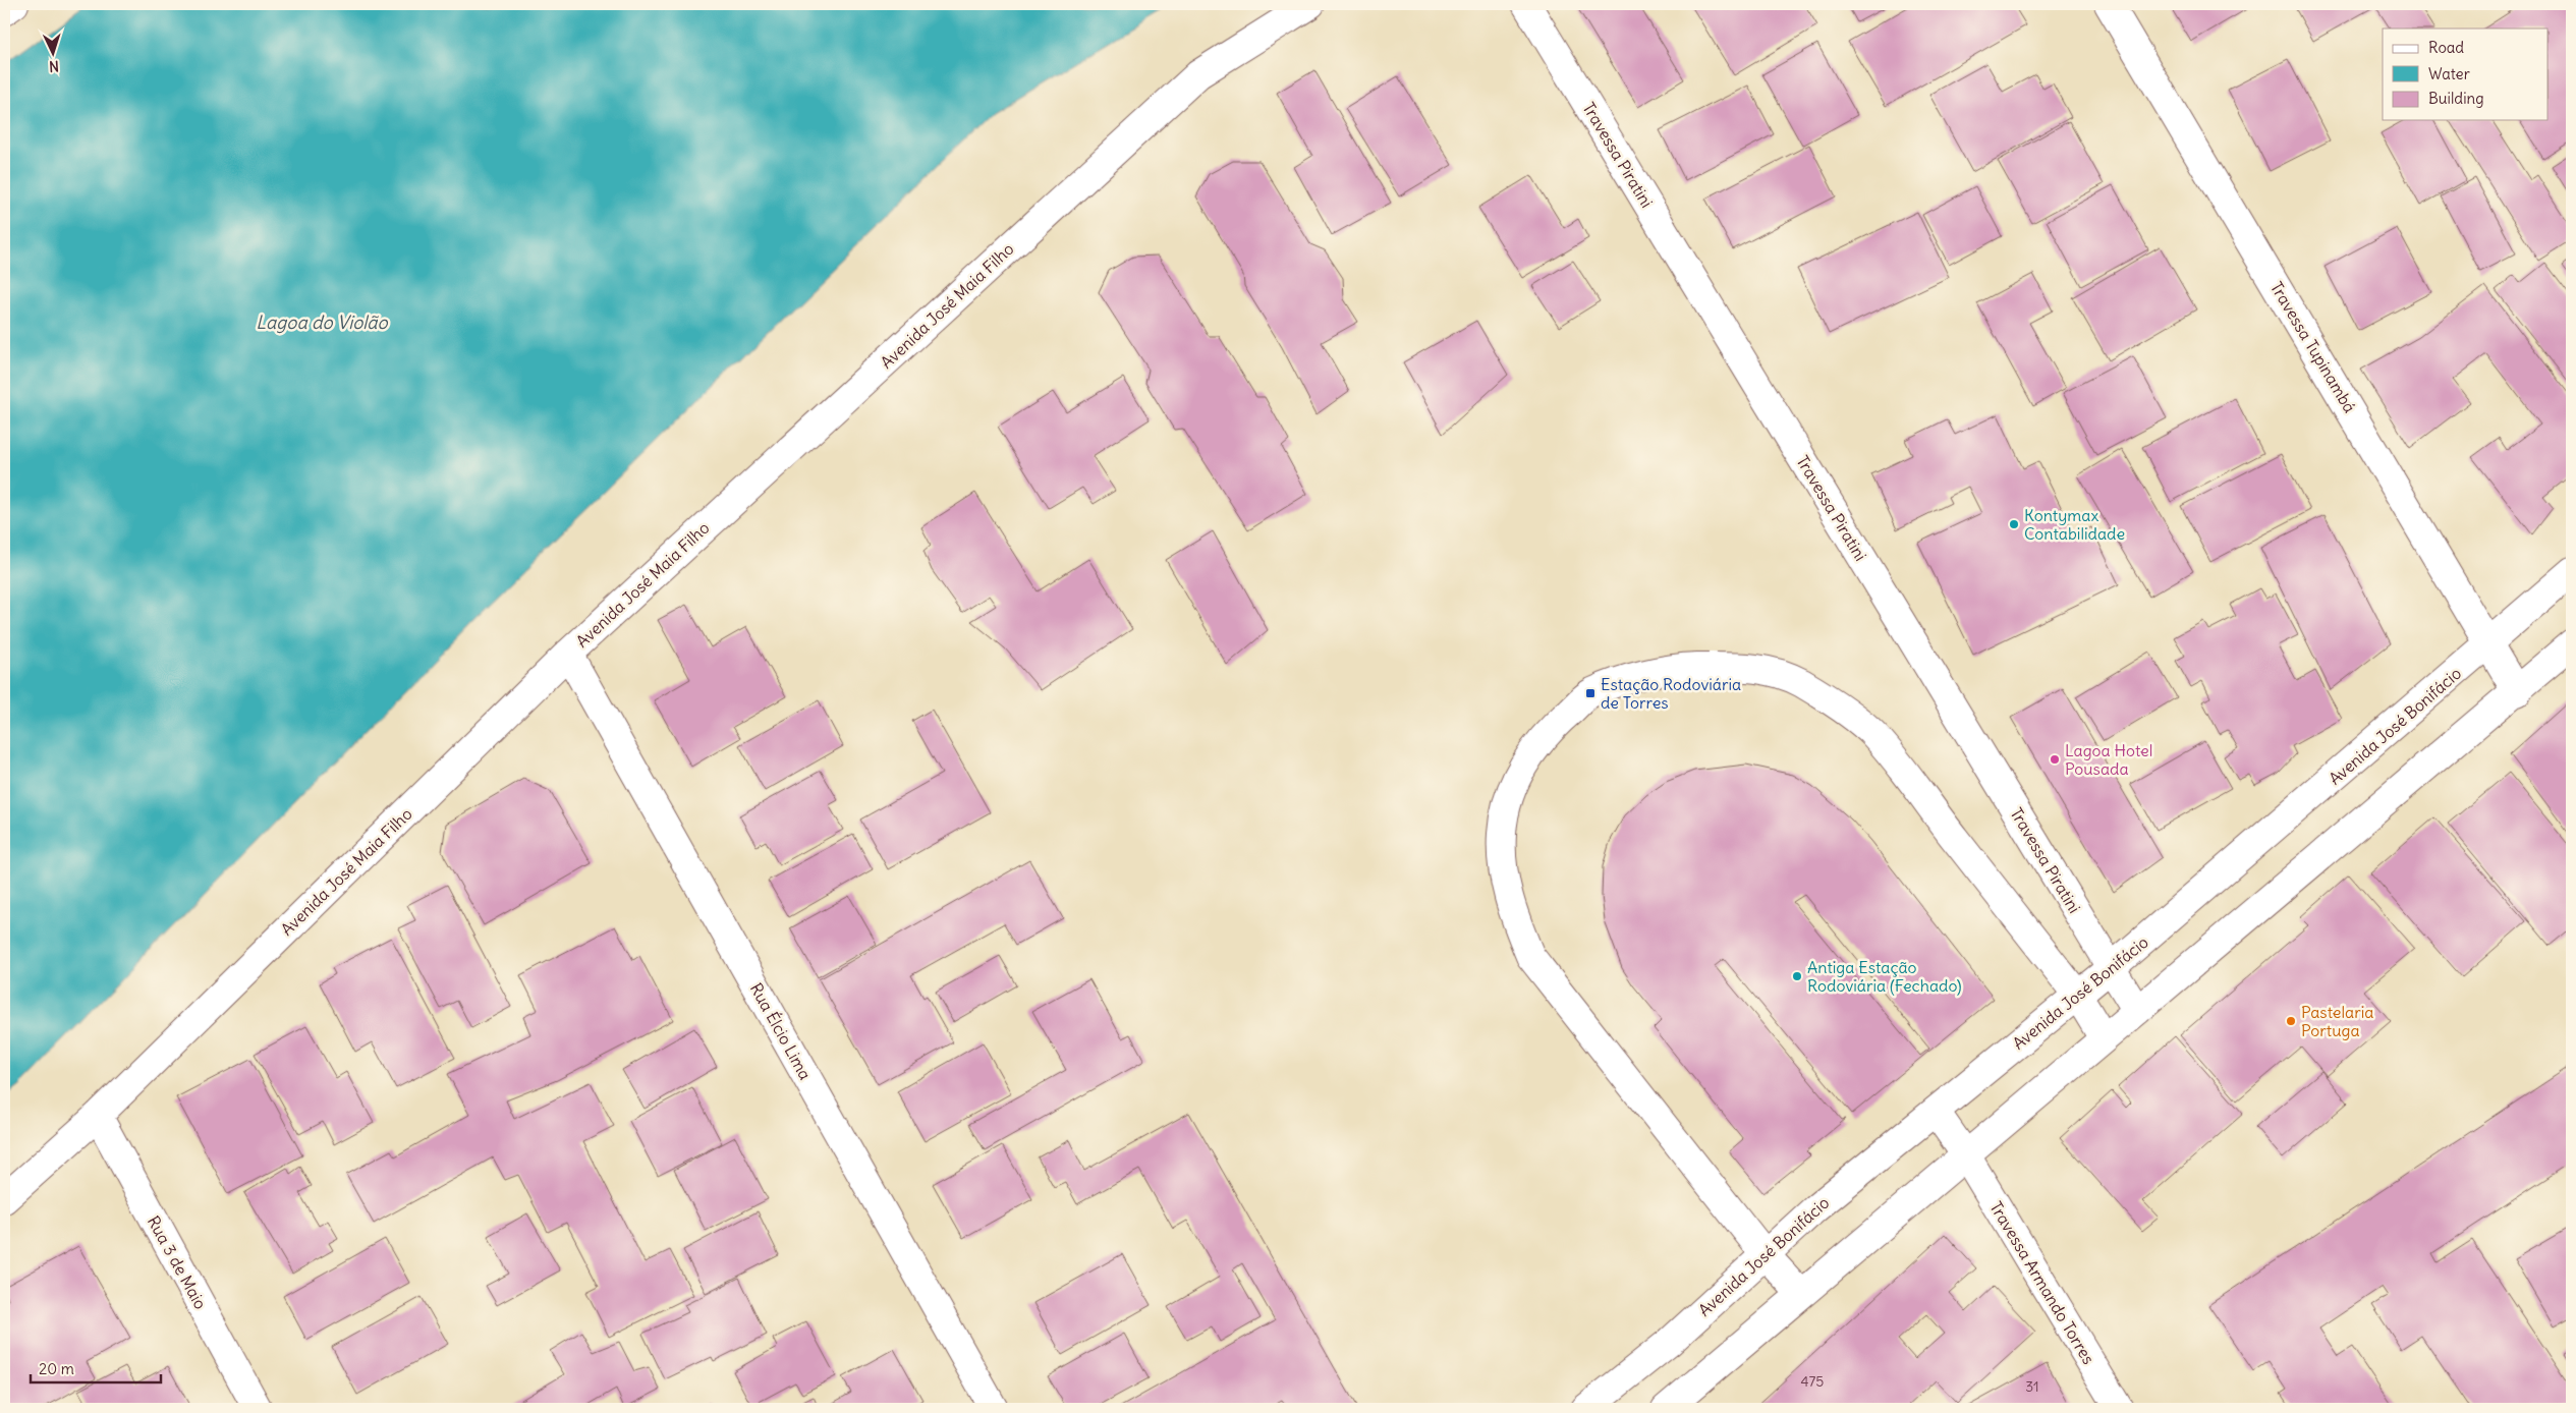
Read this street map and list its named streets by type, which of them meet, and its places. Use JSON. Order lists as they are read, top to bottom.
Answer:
{
  "streets": {
    "street": [
      "Travessa Piratini",
      "Avenida José Maia Filho",
      "Travessa Tupinambá",
      "Avenida José Bonifácio",
      "Rua Élcio Lima",
      "Rua 3 de Maio",
      "Travessa Armando Torres"
    ]
  },
  "crossings": [
    ["Travessa Piratini", "Avenida José Bonifácio"],
    ["Avenida José Maia Filho", "Rua Élcio Lima"],
    ["Avenida José Maia Filho", "Rua 3 de Maio"],
    ["Travessa Tupinambá", "Avenida José Bonifácio"],
    ["Avenida José Bonifácio", "Travessa Armando Torres"]
  ],
  "water": ["Lagoa do Violão"],
  "places": {
    "other": [
      "Kontymax Contabilidade",
      "Lagoa Hotel Pousada",
      "Antiga Estação Rodoviária (Fechado)",
      "Pastelaria Portuga"
    ],
    "transit": ["Estação Rodoviária de Torres"]
  },
  "house_numbers": ["475", "31"],
  "legend": ["Road", "Water", "Building"],
  "scale_bar": "20 m",
  "north": "bottom"
}
